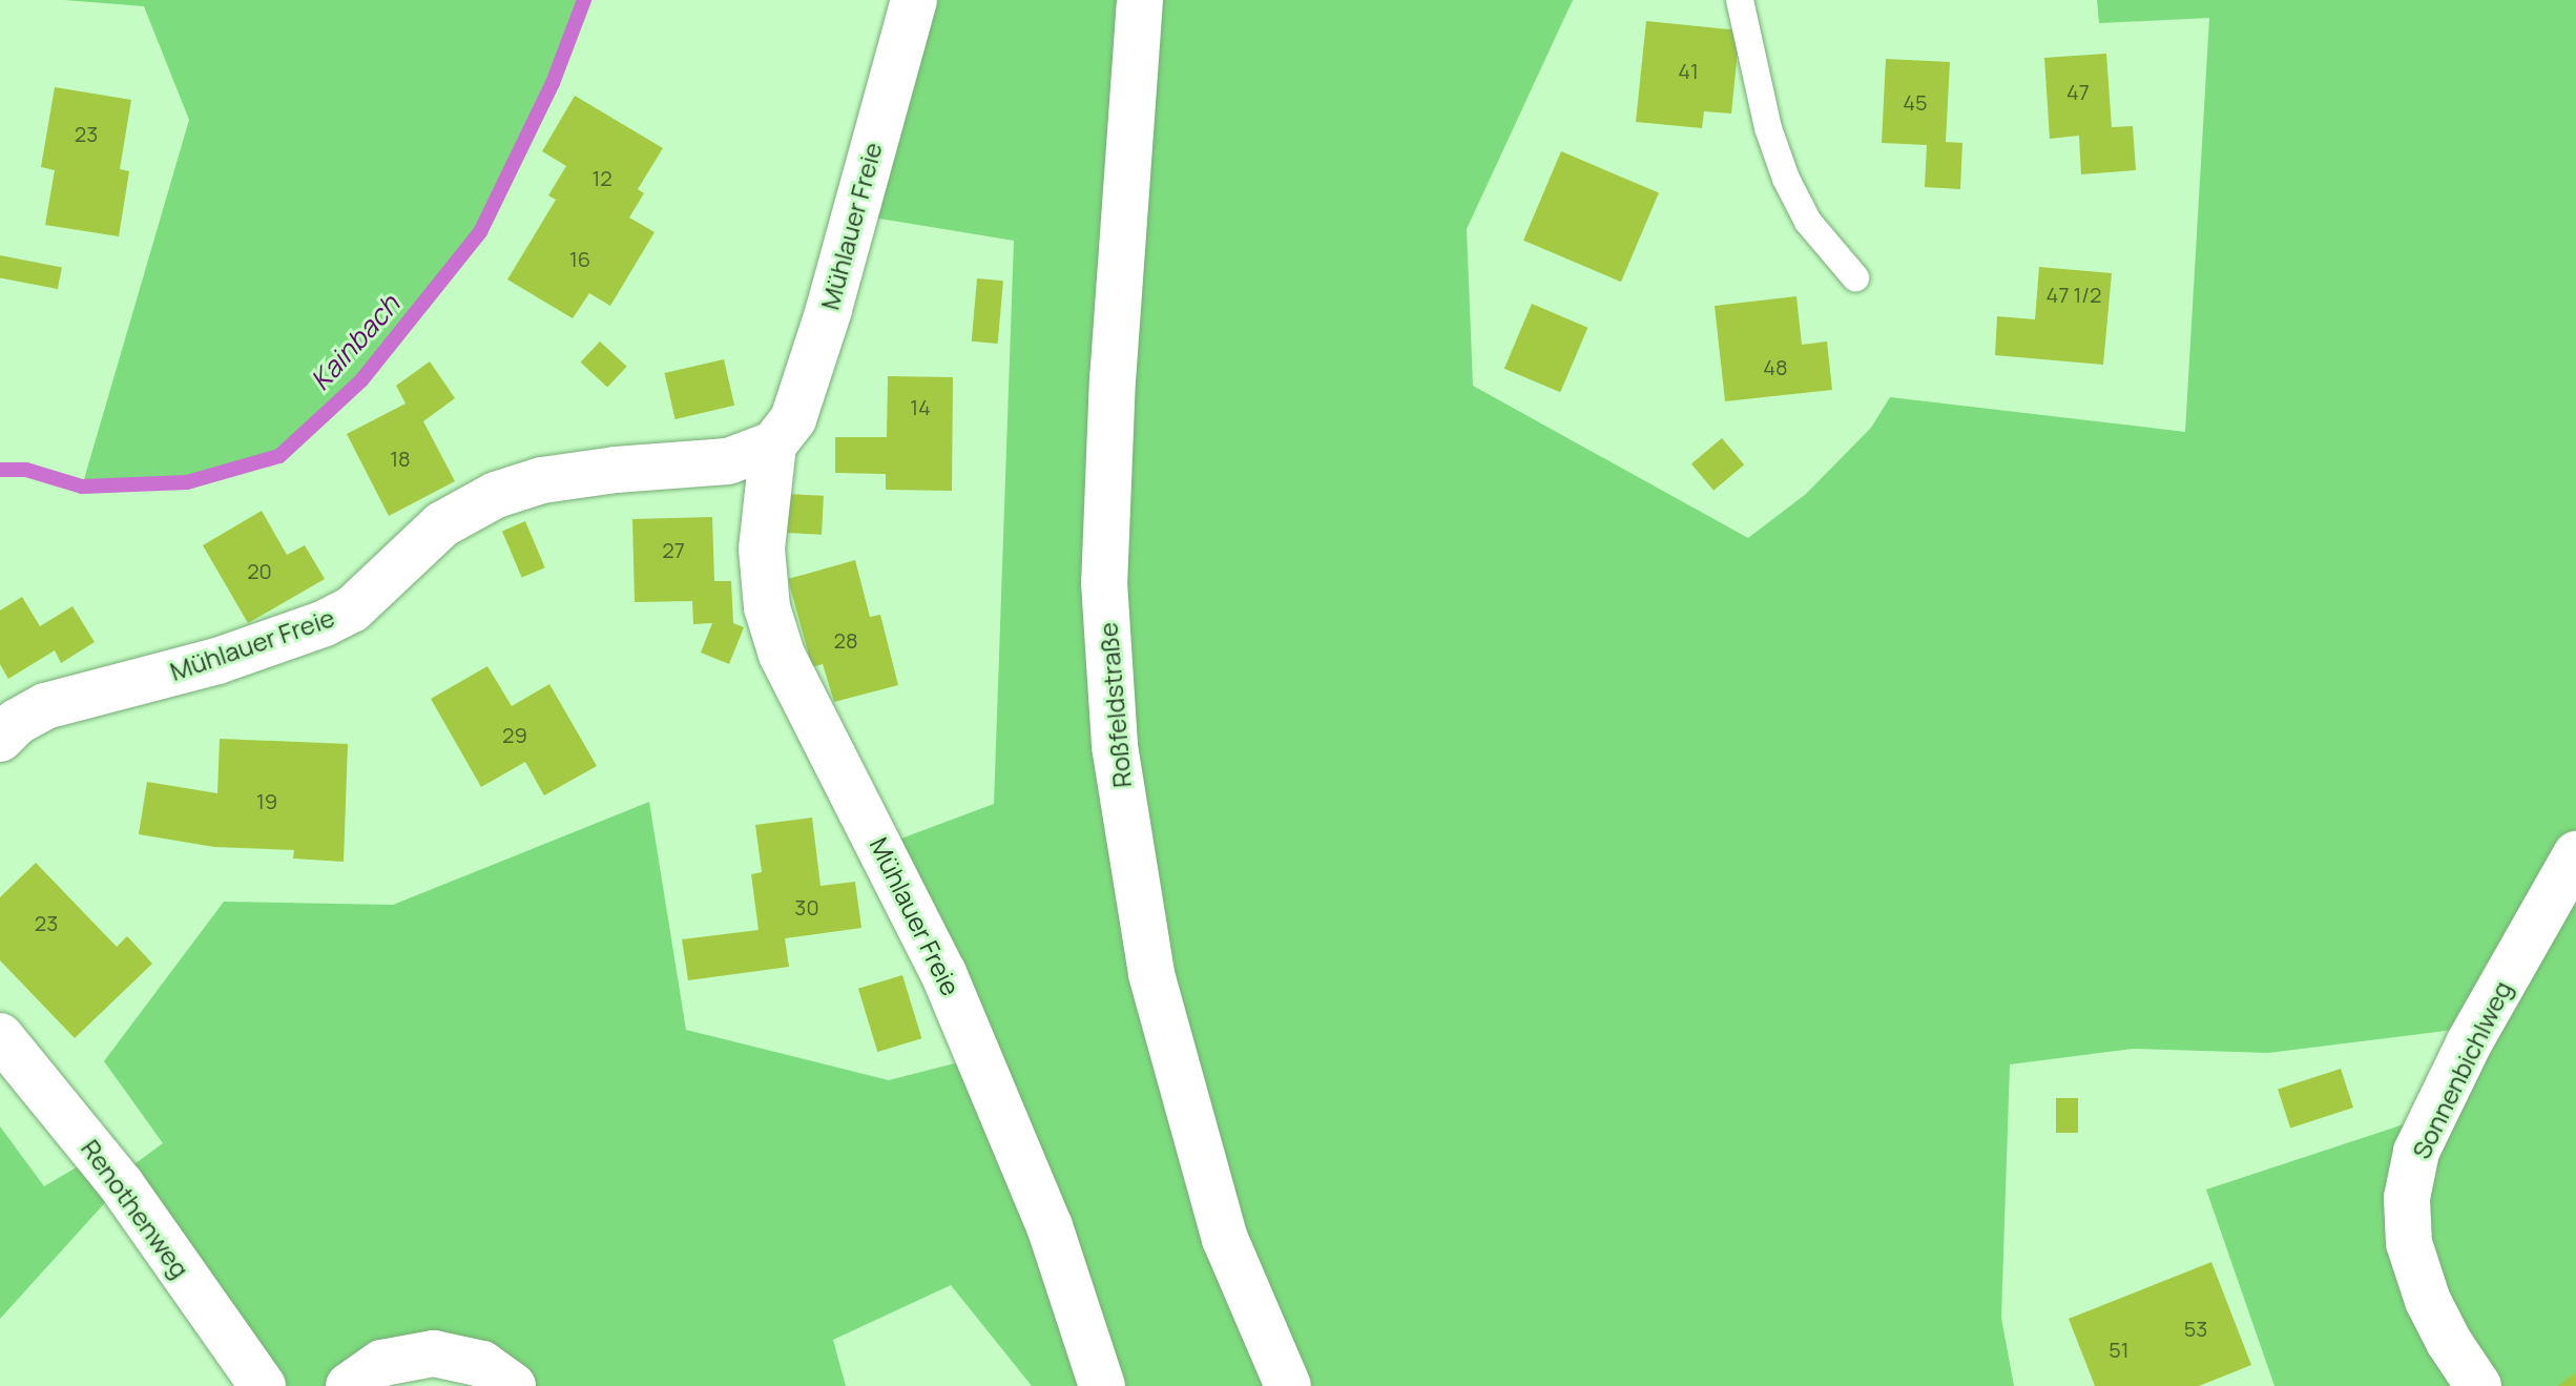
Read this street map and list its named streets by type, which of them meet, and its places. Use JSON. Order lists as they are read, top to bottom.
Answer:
{
  "streets": {
    "street": [
      "Mühlauer Freie",
      "Roßfeldstraße",
      "Sonnenbichlweg",
      "Renothenweg"
    ]
  },
  "water": ["Kainbach"],
  "house_numbers": [
    "41",
    "47",
    "45",
    "23",
    "12",
    "16",
    "47 1/2",
    "48",
    "14",
    "18",
    "27",
    "20",
    "28",
    "29",
    "19",
    "30",
    "23",
    "53",
    "51"
  ]
}
